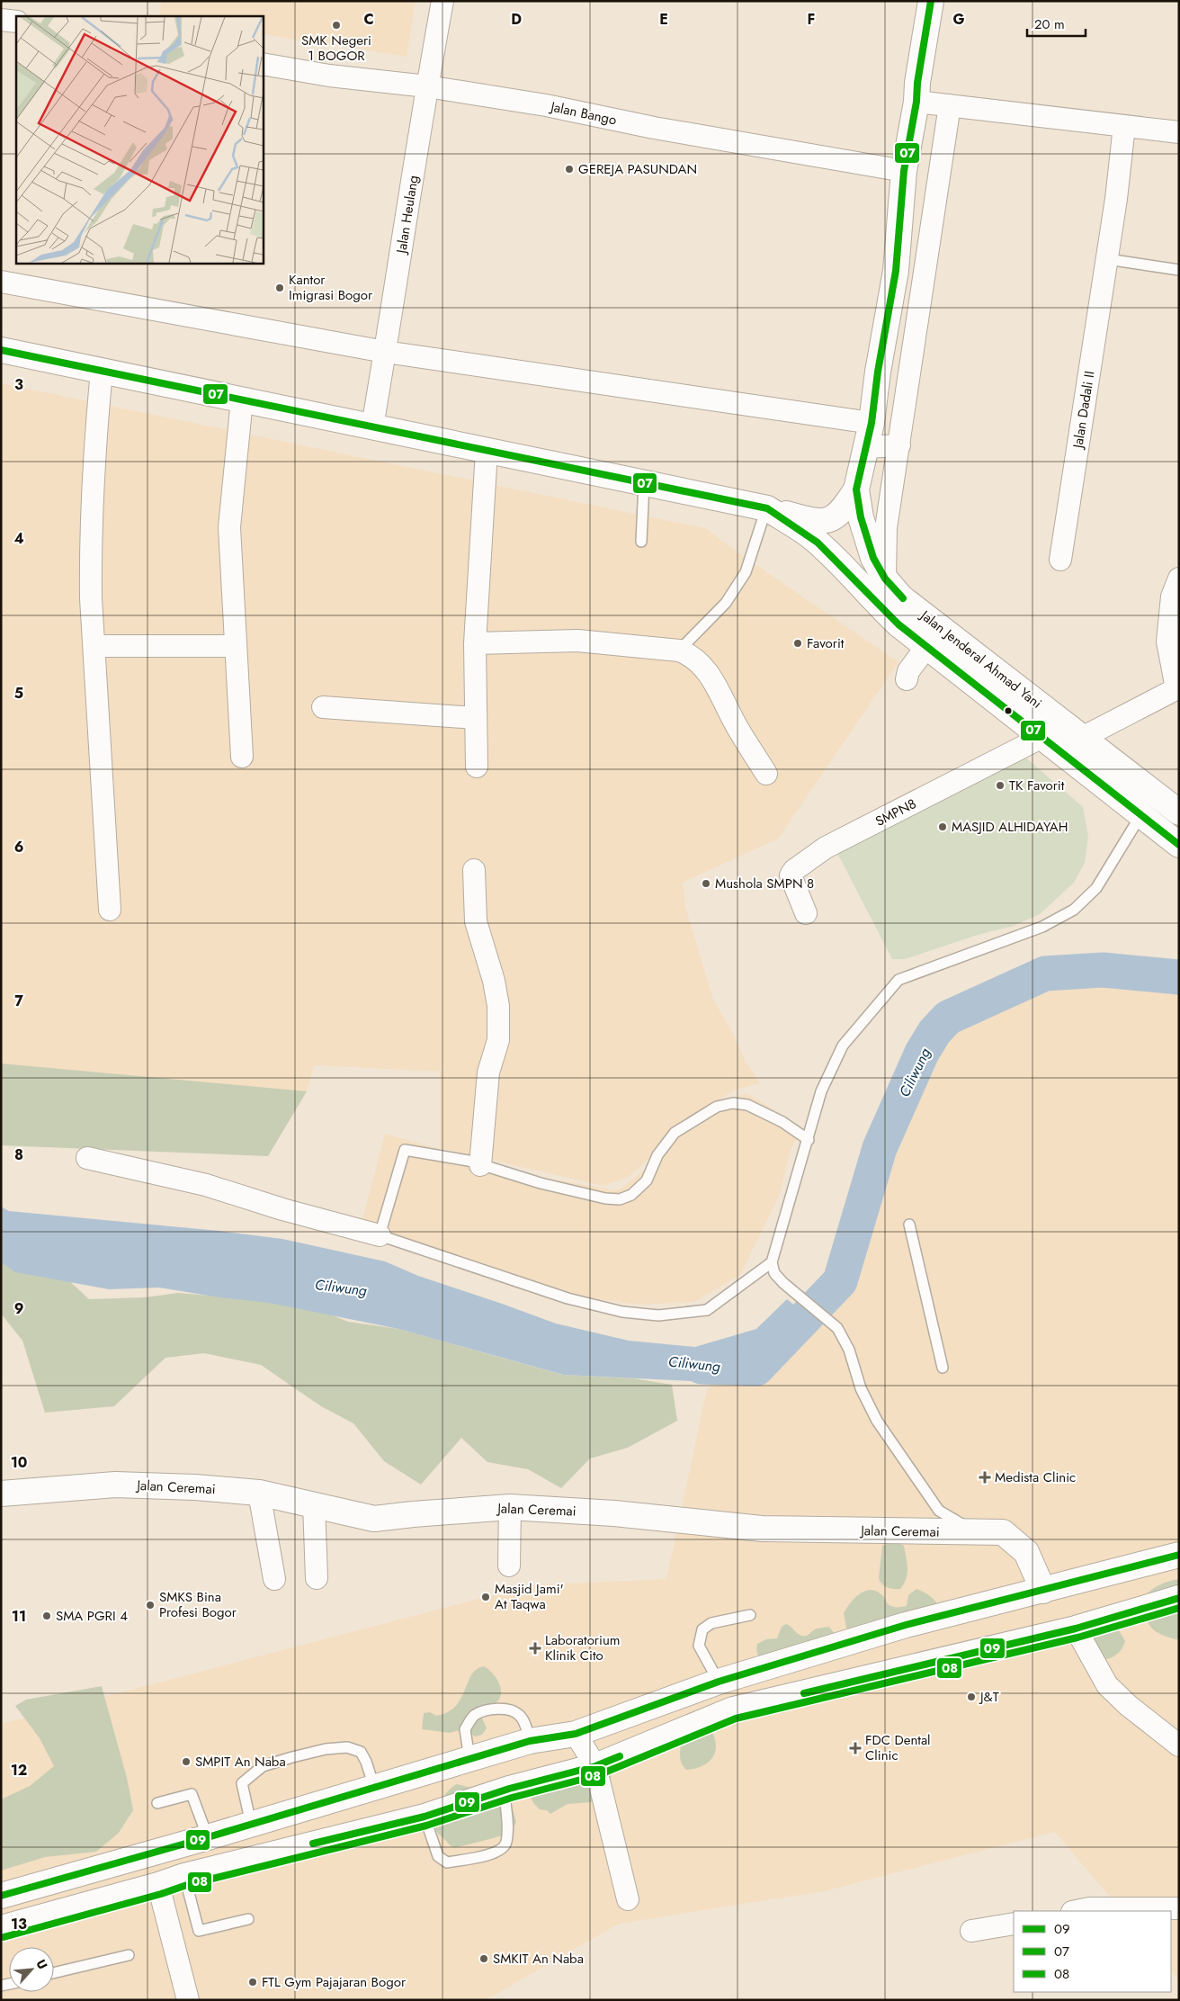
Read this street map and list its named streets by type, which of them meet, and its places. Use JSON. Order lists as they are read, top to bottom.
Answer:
{
  "streets": {
    "main road": ["Jalan Jenderal Ahmad Yani", "Jalan Ceremai"],
    "street": [
      "Jalan Bango",
      "Jalan Heulang",
      "Jalan Dadali II",
      "SMPN8"
    ]
  },
  "crossings": [
    ["Jalan Bango", "Jalan Heulang"],
    ["Jalan Heulang", "Jalan Jenderal Ahmad Yani"],
    ["Jalan Jenderal Ahmad Yani", "SMPN8"]
  ],
  "water": ["Ciliwung"],
  "places": {
    "other": [
      "SMK Negeri 1 BOGOR",
      "GEREJA PASUNDAN",
      "Kantor Imigrasi Bogor",
      "Favorit",
      "TK Favorit",
      "MASJID ALHIDAYAH",
      "Mushola SMPN 8",
      "Masjid Jami' At Taqwa",
      "SMKS Bina Profesi Bogor",
      "SMA PGRI 4",
      "J&T",
      "SMPIT An Naba",
      "SMKIT An Naba",
      "FTL Gym Pajajaran Bogor"
    ],
    "health": ["Medista Clinic", "Laboratorium Klinik Cito", "FDC Dental Clinic"]
  },
  "lines": ["transit line 07", "transit line 09", "transit line 08"],
  "legend": ["09", "07", "08"],
  "scale_bar": "20 m",
  "north": "top right",
  "grid": {
    "columns": [
      "C",
      "D",
      "E",
      "F",
      "G"
    ],
    "rows": [
      "3",
      "4",
      "5",
      "6",
      "7",
      "8",
      "9",
      "10",
      "11",
      "12",
      "13"
    ]
  }
}
